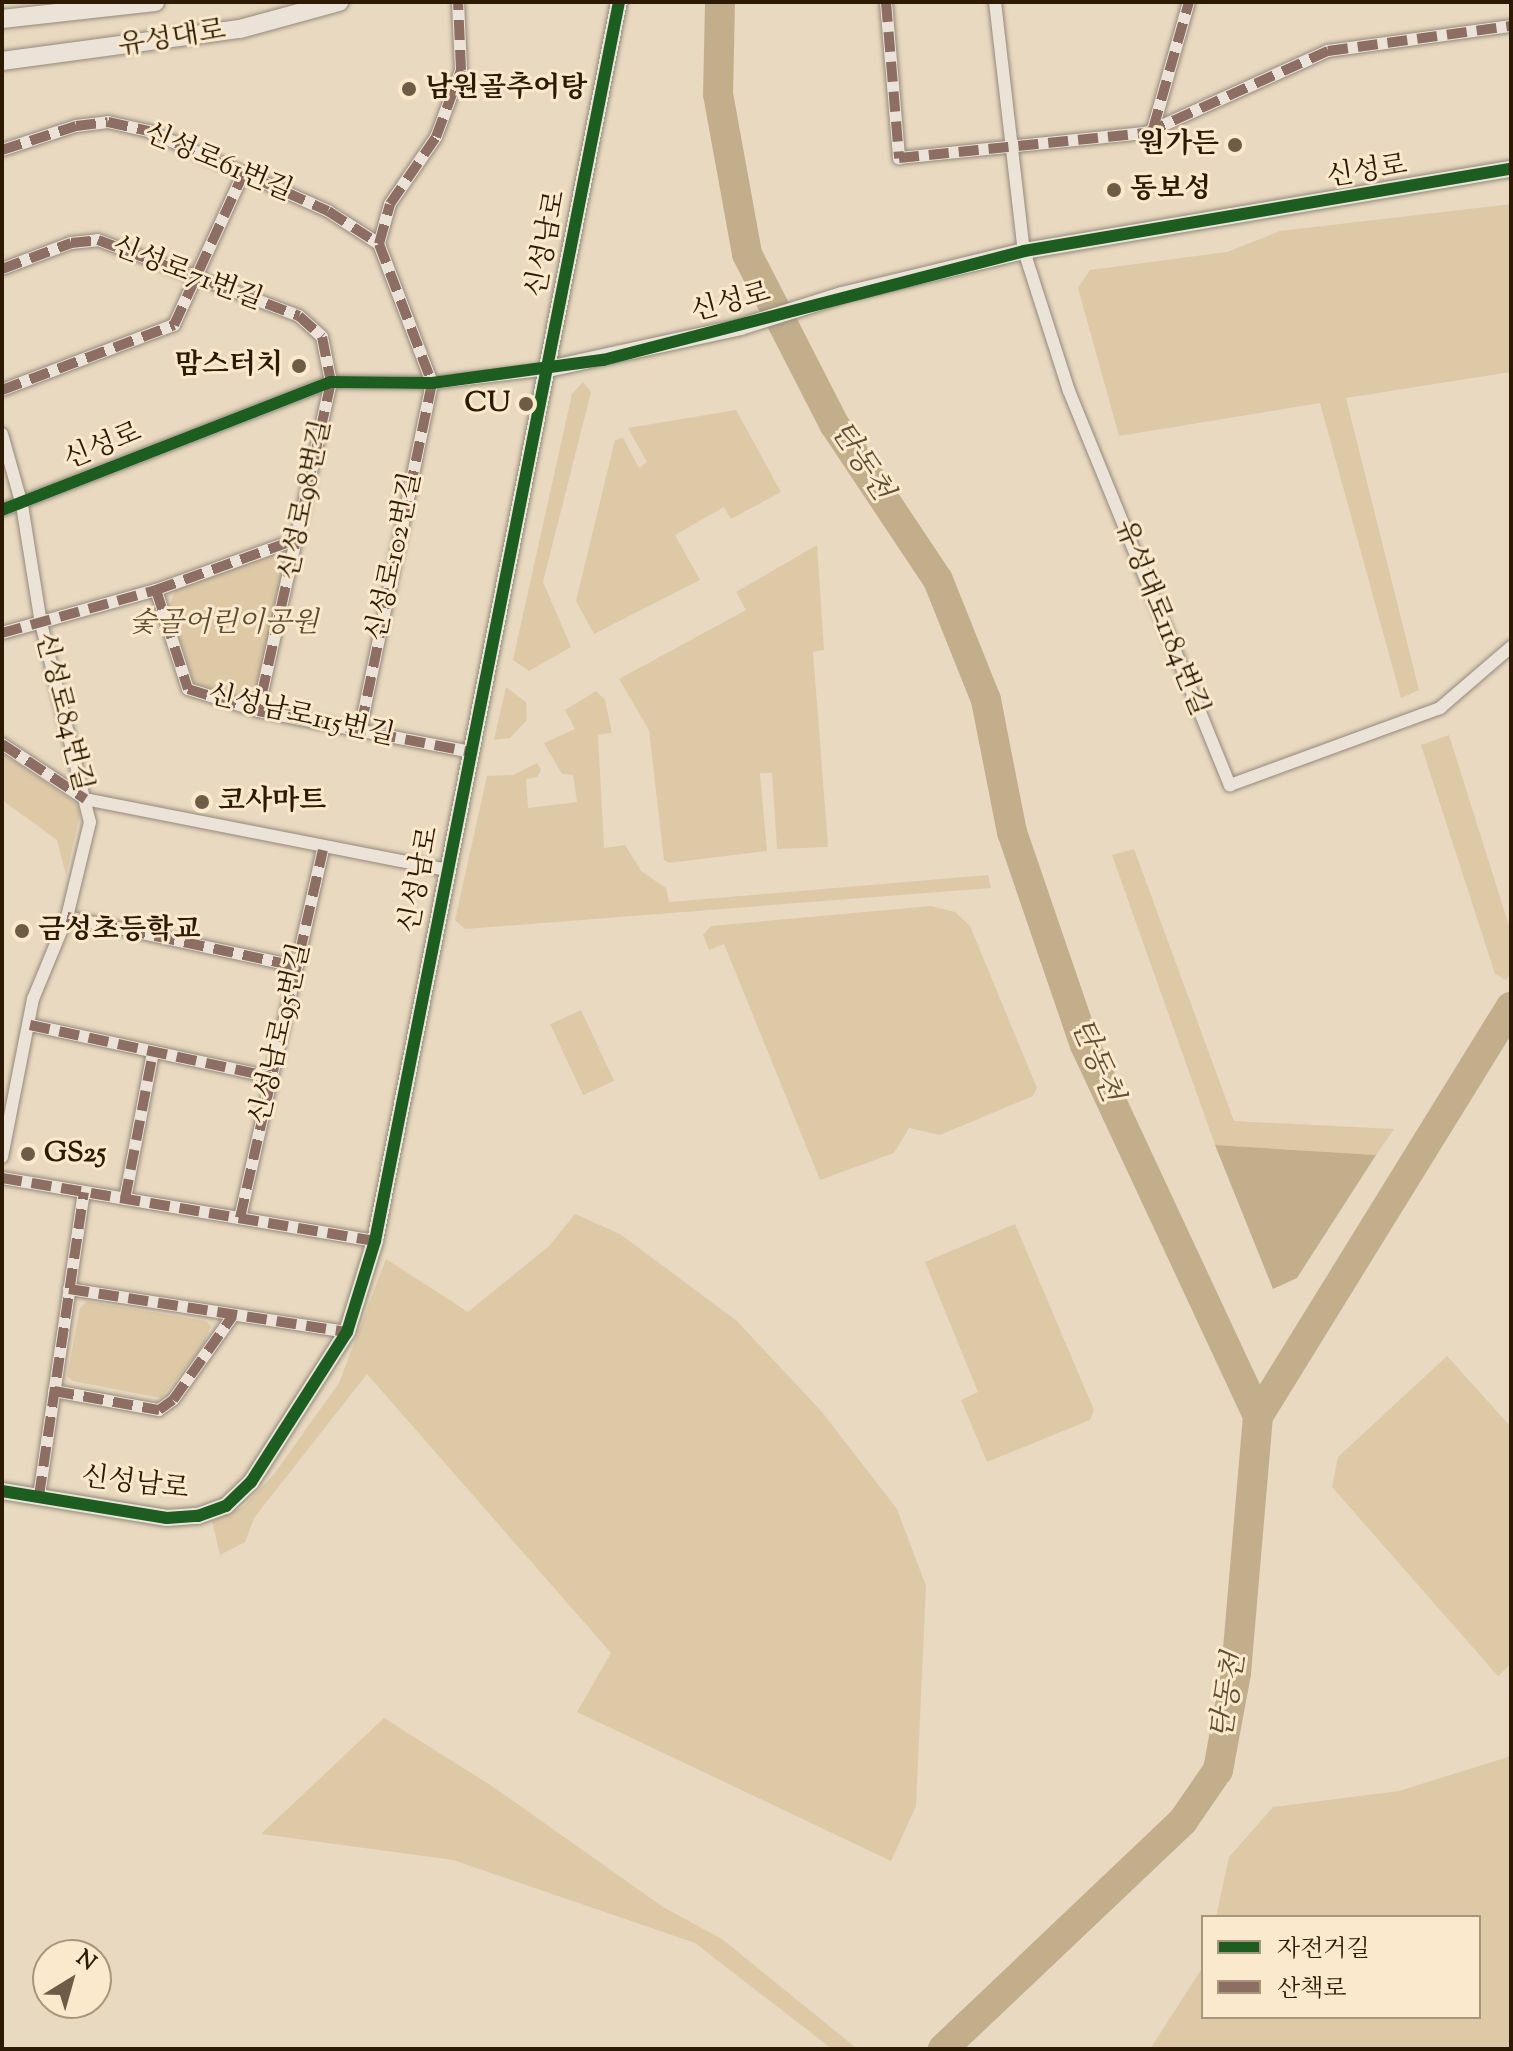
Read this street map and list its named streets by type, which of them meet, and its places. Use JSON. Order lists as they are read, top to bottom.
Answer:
{
  "streets": {
    "main road": ["유성대로"],
    "street": [
      "신성로61번길",
      "신성로",
      "신성남로",
      "신성로71번길",
      "신성로98번길",
      "신성로102번길",
      "유성대로1184번길",
      "신성로84번길",
      "신성남로115번길",
      "신성남로95번길"
    ]
  },
  "crossings": [
    ["신성로", "신성남로"],
    ["신성로", "신성로71번길"],
    ["신성로", "신성로98번길"],
    ["신성로", "신성로102번길"],
    ["신성로", "유성대로1184번길"],
    ["신성로", "신성로84번길"],
    ["신성남로", "신성남로115번길"],
    ["신성로71번길", "신성로98번길"],
    ["신성로98번길", "신성남로115번길"],
    ["신성로102번길", "신성남로115번길"]
  ],
  "water": ["탄동천"],
  "parks": ["숯골어린이공원"],
  "places": [
    "남원골추어탕",
    "원가든",
    "동보성",
    "맘스터치",
    "CU",
    "코사마트",
    "금성초등학교",
    "GS25"
  ],
  "legend": ["자전거길", "산책로"],
  "north": "top right"
}
